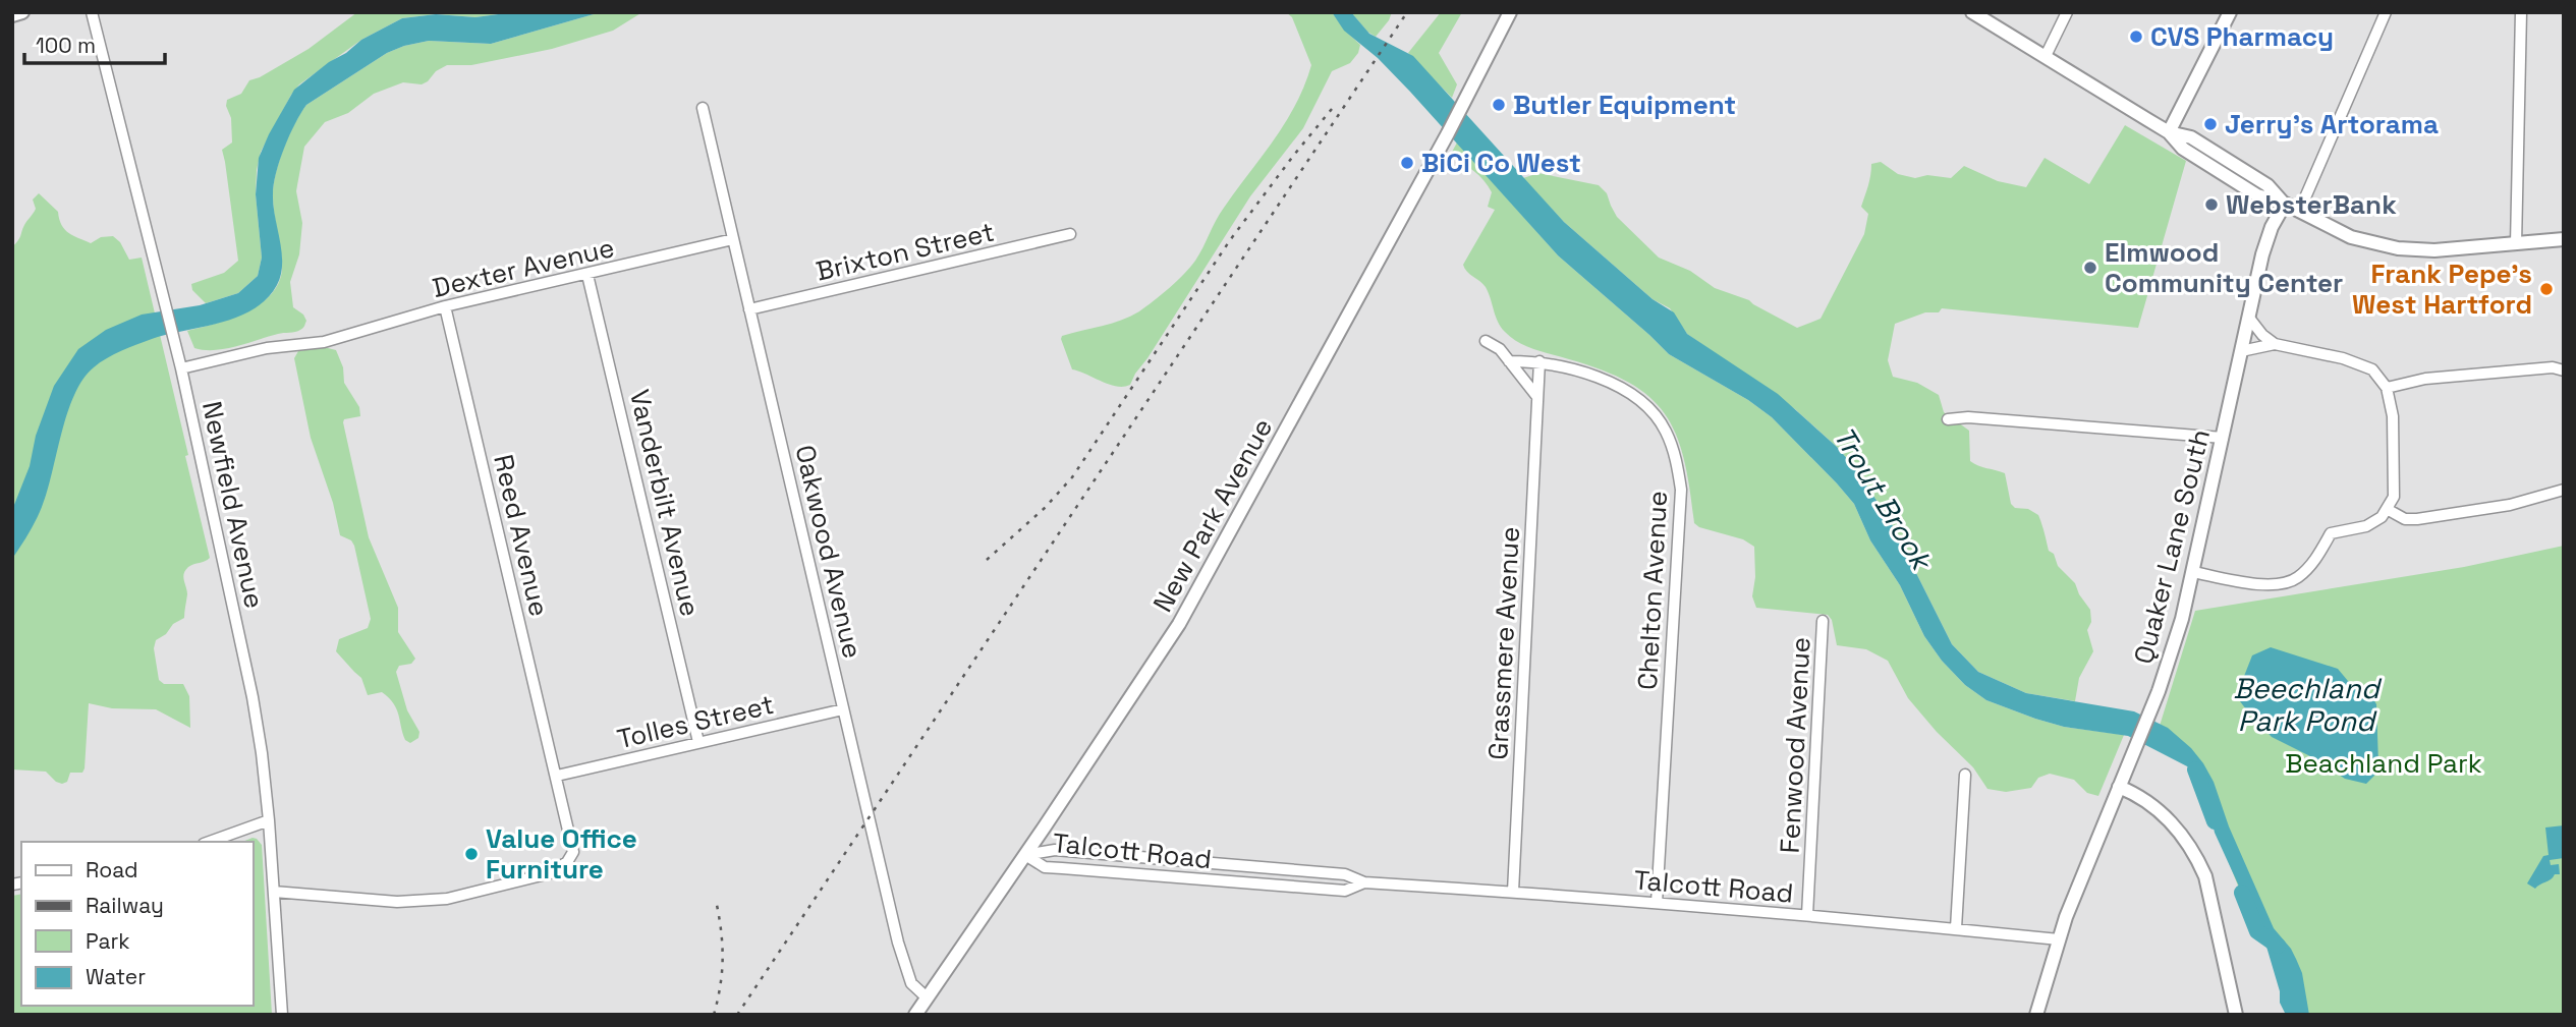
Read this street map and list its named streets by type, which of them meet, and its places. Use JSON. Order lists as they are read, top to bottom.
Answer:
{
  "streets": {
    "main road": ["New Park Avenue", "Quaker Lane South"],
    "street": [
      "Brixton Street",
      "Dexter Avenue",
      "Vanderbilt Avenue",
      "Newfield Avenue",
      "Reed Avenue",
      "Oakwood Avenue",
      "Chelton Avenue",
      "Grassmere Avenue",
      "Tolles Street",
      "Fenwood Avenue",
      "Talcott Road"
    ]
  },
  "crossings": [
    ["Brixton Street", "Oakwood Avenue"],
    ["Dexter Avenue", "Vanderbilt Avenue"],
    ["Dexter Avenue", "Newfield Avenue"],
    ["Dexter Avenue", "Reed Avenue"],
    ["Dexter Avenue", "Oakwood Avenue"],
    ["Vanderbilt Avenue", "Tolles Street"],
    ["Newfield Avenue", "Reed Avenue"],
    ["New Park Avenue", "Oakwood Avenue"],
    ["New Park Avenue", "Talcott Road"],
    ["Reed Avenue", "Tolles Street"],
    ["Quaker Lane South", "Talcott Road"],
    ["Oakwood Avenue", "Tolles Street"],
    ["Chelton Avenue", "Grassmere Avenue"],
    ["Chelton Avenue", "Talcott Road"],
    ["Grassmere Avenue", "Talcott Road"],
    ["Fenwood Avenue", "Talcott Road"]
  ],
  "water": ["Trout Brook", "Beechland Park Pond"],
  "parks": ["Beachland Park"],
  "places": [
    "CVS Pharmacy",
    "Butler Equipment",
    "Jerry's Artorama",
    "BiCi Co West",
    "WebsterBank",
    "Elmwood Community Center",
    "Frank Pepe's West Hartford",
    "Value Office Furniture"
  ],
  "legend": [
    "Road",
    "Railway",
    "Park",
    "Water"
  ],
  "scale_bar": "100 m"
}
